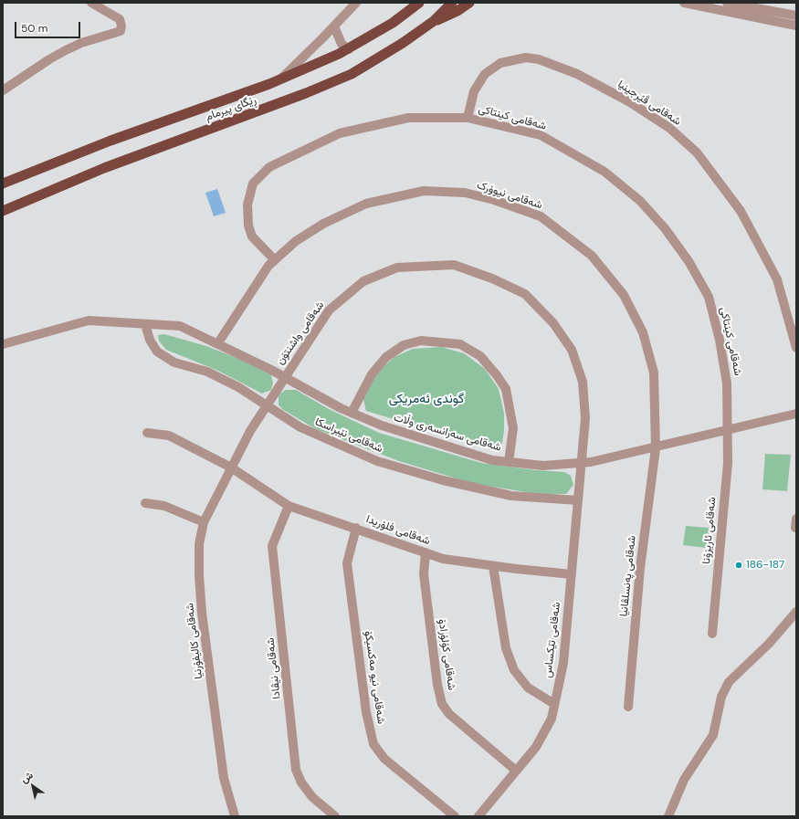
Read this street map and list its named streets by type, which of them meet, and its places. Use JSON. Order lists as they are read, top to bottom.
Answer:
{
  "streets": {
    "highway": ["ڕێگای پیرمام"],
    "street": [
      "شەقامی ڤێرجینیا",
      "شەقامی کینتاکی",
      "شەقامی نیوۆرک",
      "شەقامی واشنتۆن",
      "شەقامی سەرانسەری وڵات",
      "شەقامی نێبراسکا",
      "شەقامی فلۆریدا",
      "شەقامی ئاریزۆنا",
      "شەقامی پەنسلڤانیا",
      "شەقامی تێکساس",
      "شەقامی کالیفۆرنیا",
      "شەقامی کۆلۆرادۆ",
      "شەقامی نیڤادا",
      "شەقامی نیو مەکسیکۆ"
    ]
  },
  "crossings": [
    ["شەقامی ڤێرجینیا", "شەقامی کینتاکی"],
    ["شەقامی کینتاکی", "شەقامی نیوۆرک"],
    ["شەقامی کینتاکی", "شەقامی سەرانسەری وڵات"],
    ["شەقامی کینتاکی", "شەقامی ئاریزۆنا"],
    ["شەقامی نیوۆرک", "شەقامی سەرانسەری وڵات"],
    ["شەقامی نیوۆرک", "شەقامی پەنسلڤانیا"],
    ["شەقامی واشنتۆن", "شەقامی سەرانسەری وڵات"],
    ["شەقامی واشنتۆن", "شەقامی تێکساس"],
    ["شەقامی سەرانسەری وڵات", "شەقامی نێبراسکا"],
    ["شەقامی سەرانسەری وڵات", "شەقامی ئاریزۆنا"],
    ["شەقامی سەرانسەری وڵات", "شەقامی پەنسلڤانیا"],
    ["شەقامی سەرانسەری وڵات", "شەقامی تێکساس"],
    ["شەقامی نێبراسکا", "شەقامی تێکساس"],
    ["شەقامی فلۆریدا", "شەقامی تێکساس"],
    ["شەقامی فلۆریدا", "شەقامی کالیفۆرنیا"],
    ["شەقامی فلۆریدا", "شەقامی کۆلۆرادۆ"],
    ["شەقامی فلۆریدا", "شەقامی نیڤادا"],
    ["شەقامی فلۆریدا", "شەقامی نیو مەکسیکۆ"],
    ["شەقامی تێکساس", "شەقامی کۆلۆرادۆ"]
  ],
  "districts": ["گوندی ئەمریکی"],
  "places": ["186-187"],
  "scale_bar": "50 m",
  "north": "top left"
}
